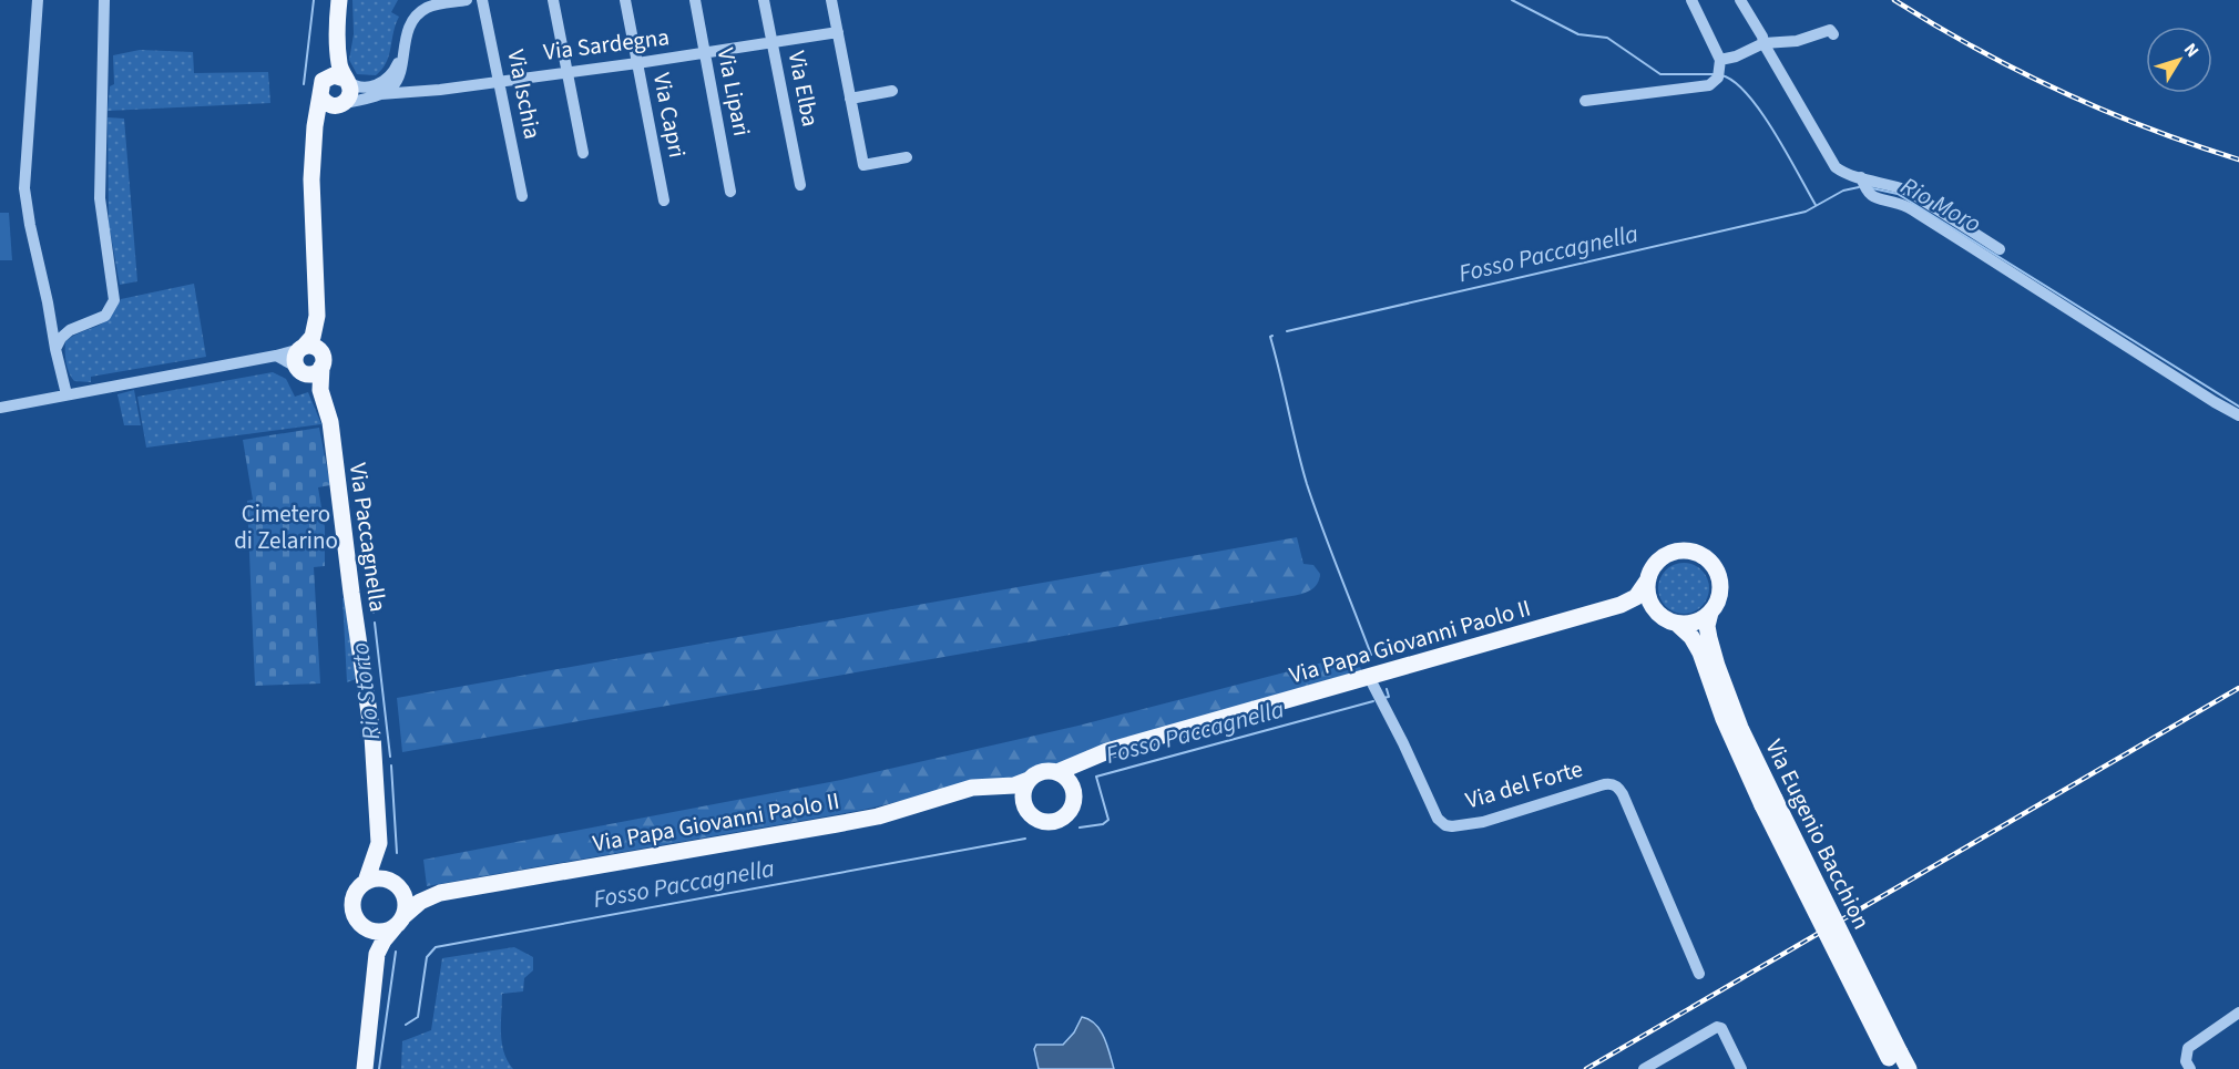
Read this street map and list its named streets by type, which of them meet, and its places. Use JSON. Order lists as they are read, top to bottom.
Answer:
{
  "streets": {
    "main road": ["Via Paccagnella", "Via Papa Giovanni Paolo II", "Via Eugenio Bacchion"],
    "street": [
      "Via Sardegna",
      "Via Elba",
      "Via Lipari",
      "Via Ischia",
      "Via Capri",
      "Via del Forte"
    ]
  },
  "crossings": [
    ["Via Sardegna", "Via Elba"],
    ["Via Sardegna", "Via Lipari"],
    ["Via Sardegna", "Via Ischia"],
    ["Via Sardegna", "Via Capri"],
    ["Via Sardegna", "Via Paccagnella"],
    ["Via Paccagnella", "Via Papa Giovanni Paolo II"],
    ["Via Papa Giovanni Paolo II", "Via del Forte"],
    ["Via Papa Giovanni Paolo II", "Via Eugenio Bacchion"]
  ],
  "water": ["Rio Moro", "Fosso Paccagnella", "Rio Storto"],
  "parks": ["Cimetero di Zelarino"],
  "north": "top right"
}
